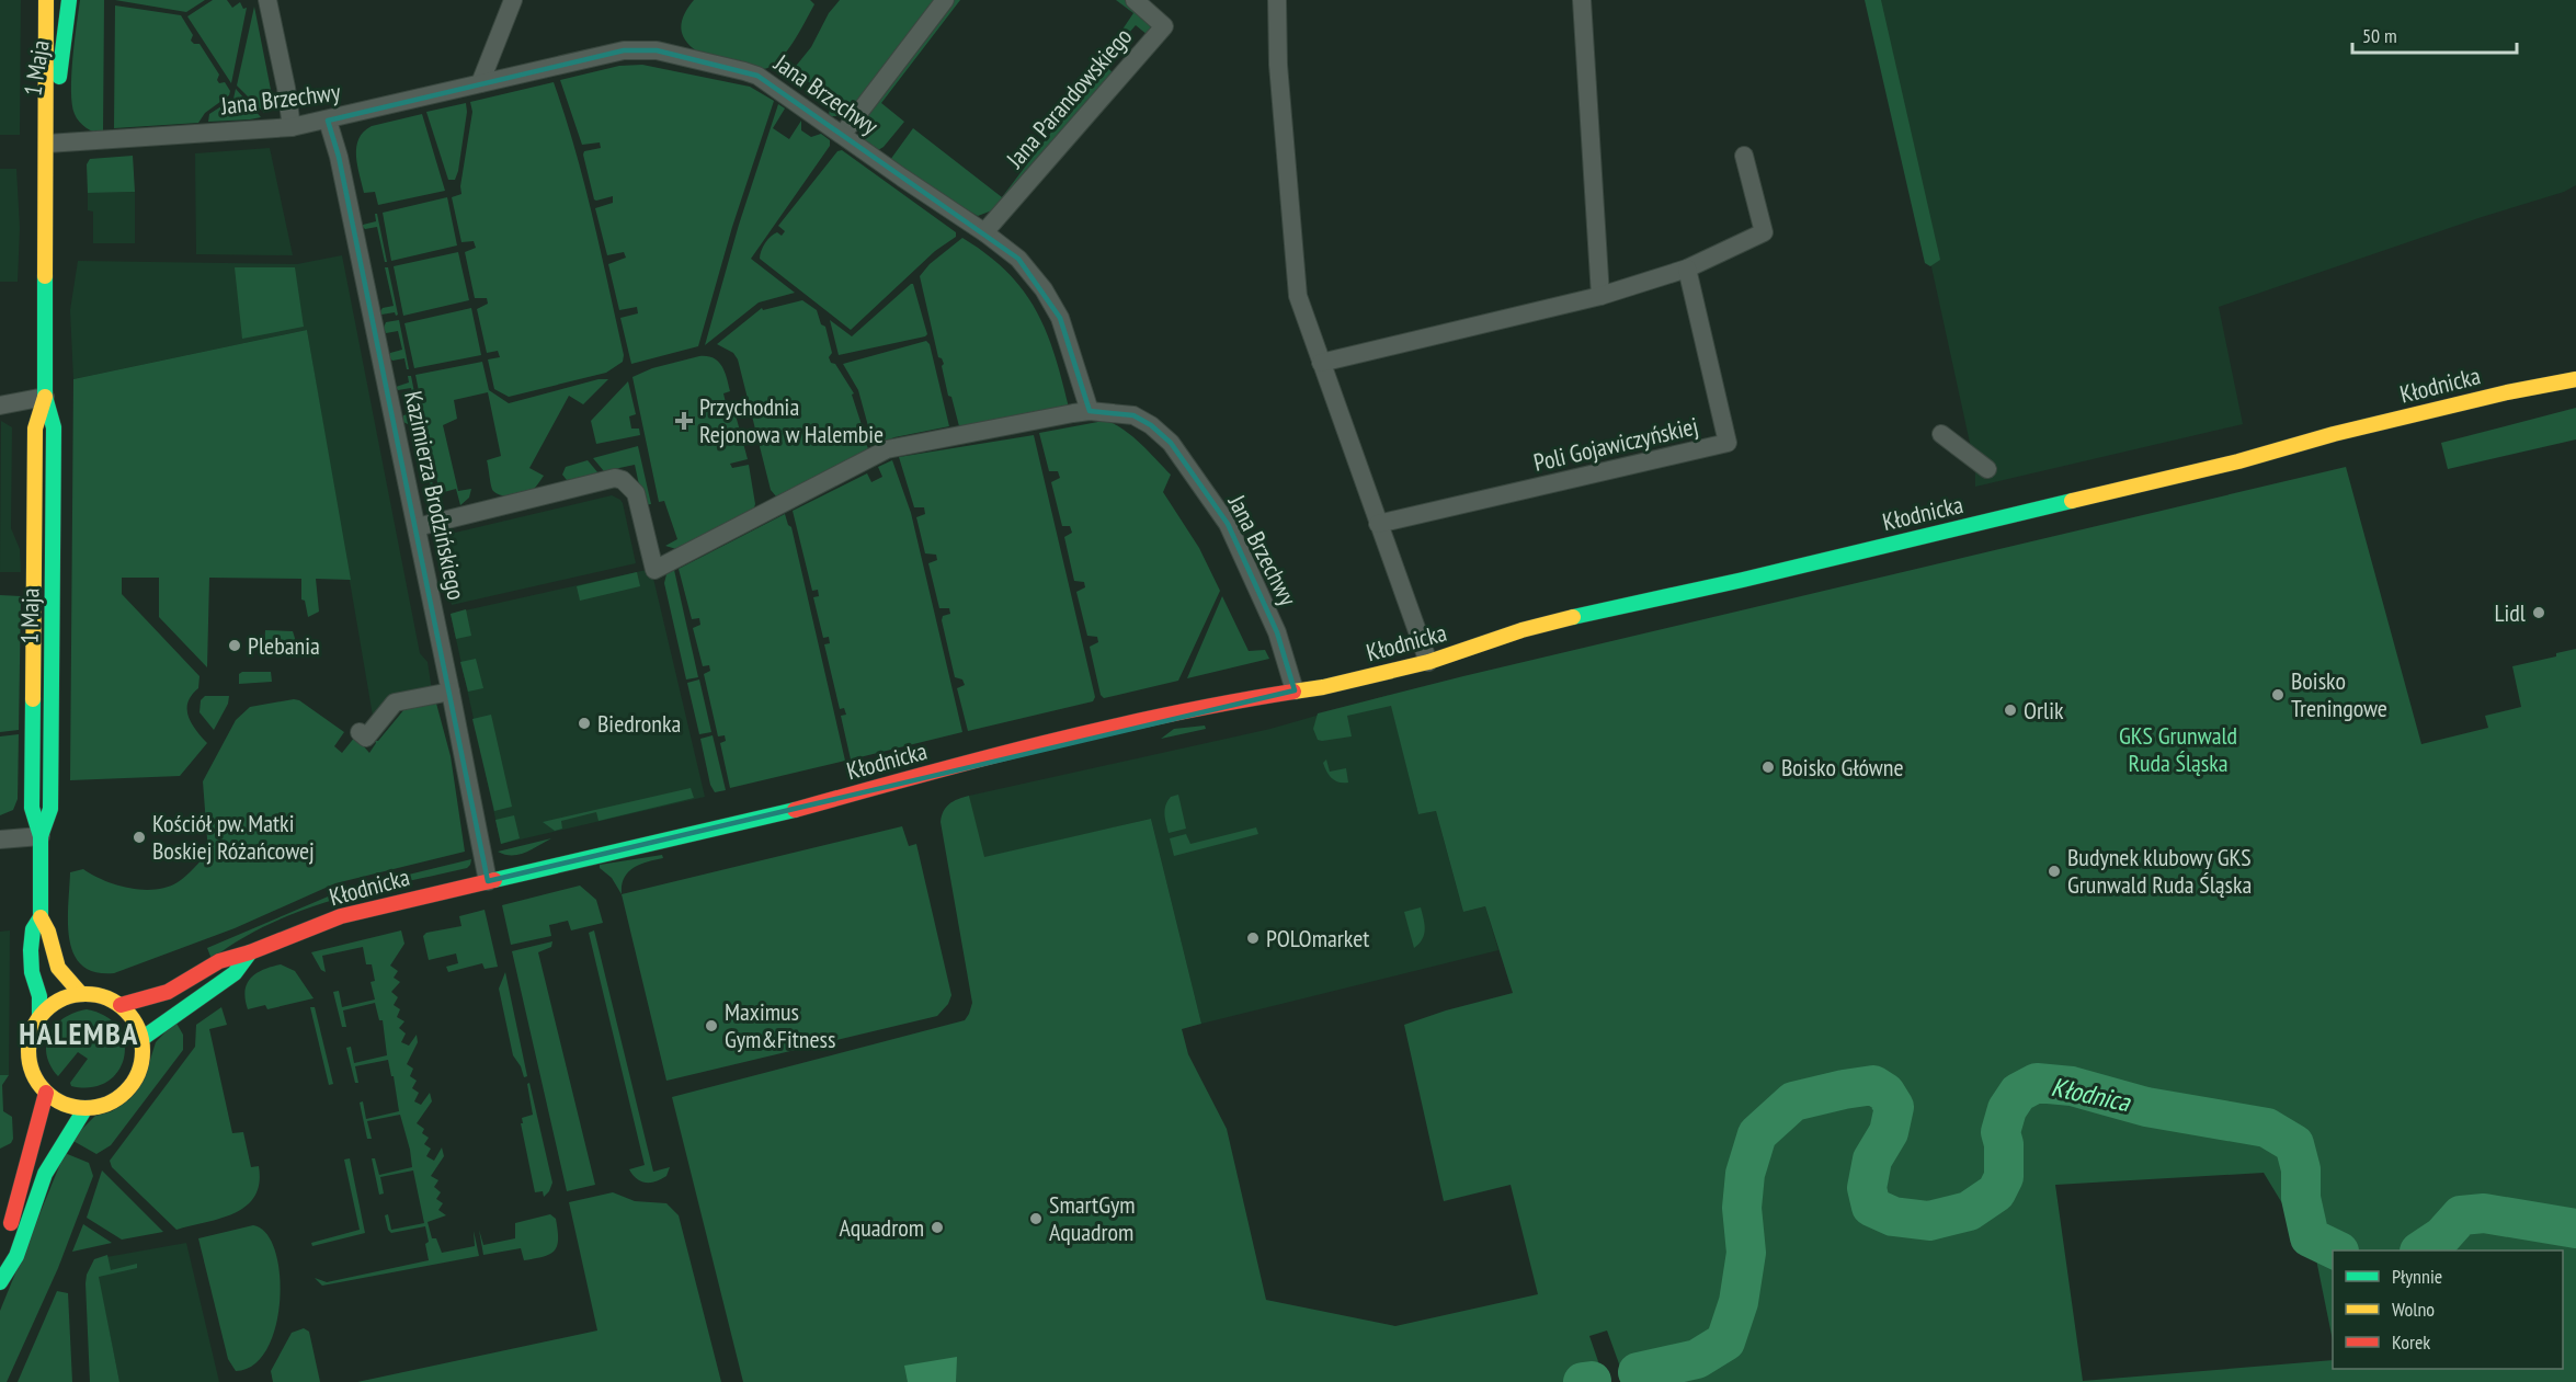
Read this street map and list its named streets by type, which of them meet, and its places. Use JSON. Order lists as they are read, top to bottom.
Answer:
{
  "streets": {
    "street": [
      "1 Maja",
      "Jana Brzechwy",
      "Jana Parandowskiego",
      "Kłodnicka",
      "Poli Gojawiczyńskiej",
      "Kazimierza Brodzińskiego"
    ]
  },
  "crossings": [
    ["1 Maja", "Jana Brzechwy"],
    ["1 Maja", "Kłodnicka"],
    ["Jana Brzechwy", "Jana Parandowskiego"],
    ["Jana Brzechwy", "Kłodnicka"],
    ["Jana Brzechwy", "Kazimierza Brodzińskiego"],
    ["Kłodnicka", "Kazimierza Brodzińskiego"]
  ],
  "districts": ["HALEMBA"],
  "water": ["Kłodnica"],
  "parks": ["GKS Grunwald Ruda Śląska"],
  "places": {
    "health": ["Przychodnia Rejonowa w Halembie"],
    "other": [
      "Lidl",
      "Plebania",
      "Boisko Treningowe",
      "Orlik",
      "Biedronka",
      "Boisko Główne",
      "Kościół pw. Matki Boskiej Różańcowej",
      "Budynek klubowy GKS Grunwald Ruda Śląska",
      "POLOmarket",
      "Maximus Gym&Fitness",
      "SmartGym Aquadrom",
      "Aquadrom"
    ]
  },
  "legend": ["Płynnie", "Wolno", "Korek"],
  "scale_bar": "50 m"
}
